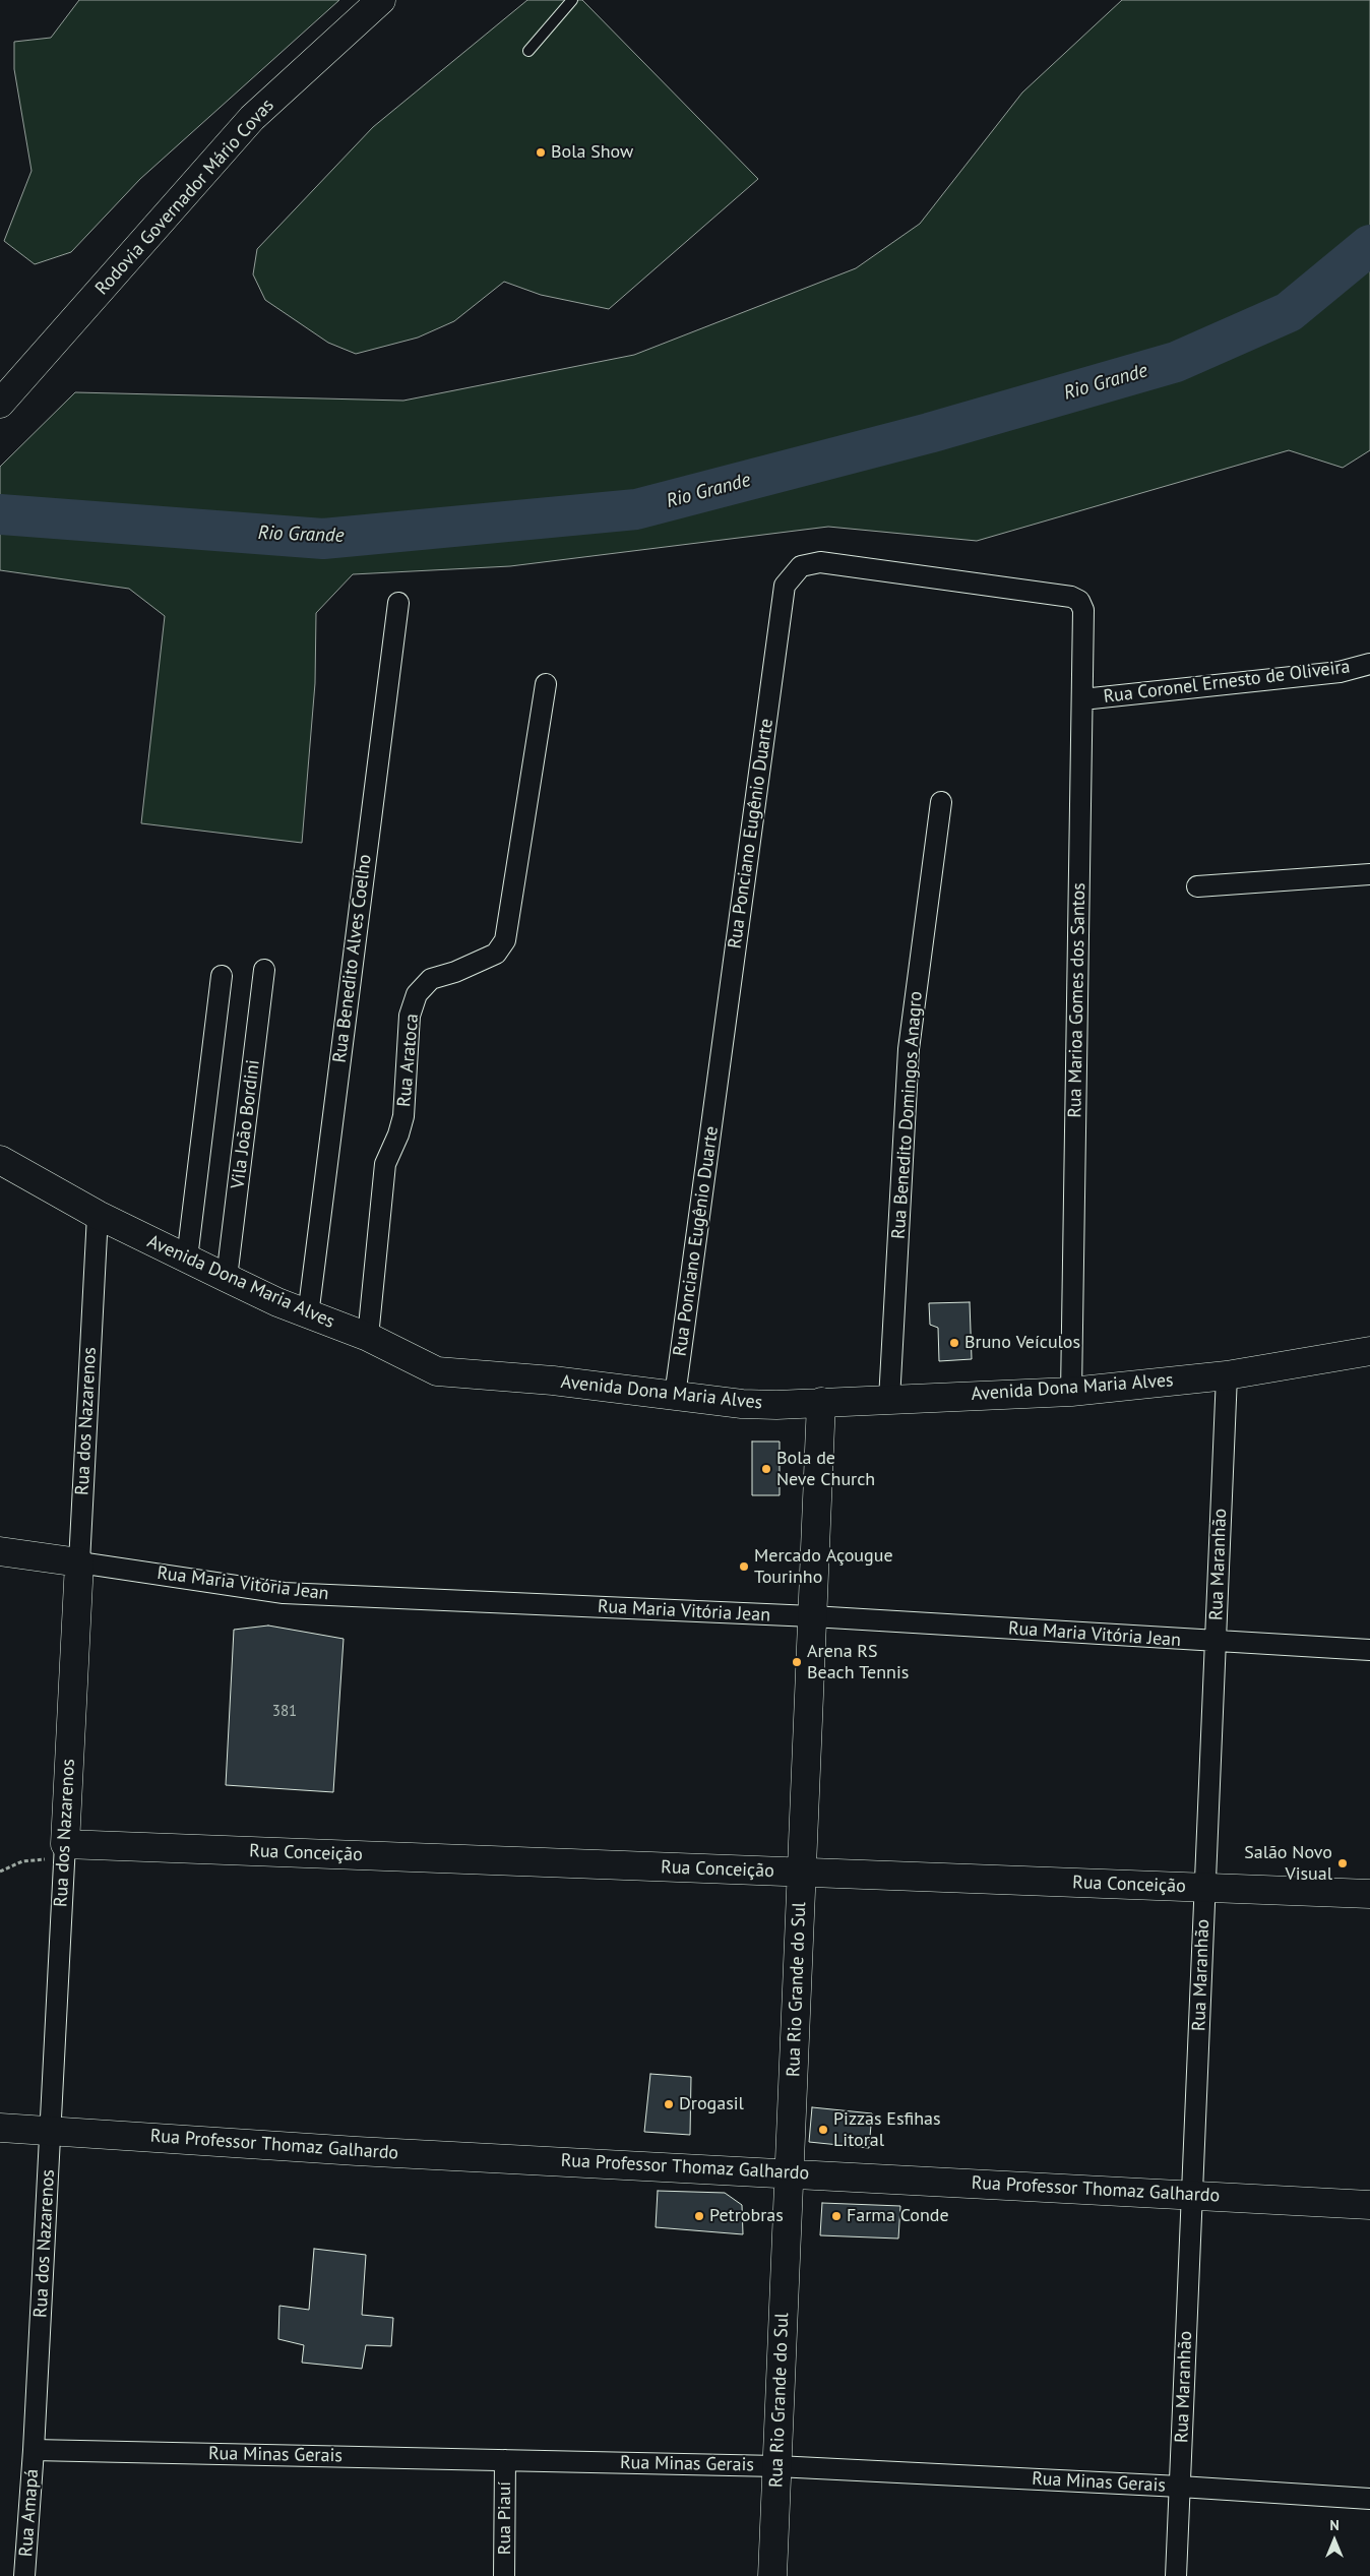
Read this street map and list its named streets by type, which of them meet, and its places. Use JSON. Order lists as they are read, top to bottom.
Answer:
{
  "streets": {
    "main road": [
      "Rodovia Governador Mário Covas",
      "Avenida Dona Maria Alves",
      "Rua dos Nazarenos",
      "Rua Maria Vitória Jean",
      "Rua Conceição",
      "Rua Rio Grande do Sul",
      "Rua Professor Thomaz Galhardo"
    ],
    "street": [
      "Rua Coronel Ernesto de Oliveira",
      "Rua Ponciano Eugênio Duarte",
      "Rua Benedito Alves Coelho",
      "Rua Marioa Gomes dos Santos",
      "Rua Aratoca",
      "Rua Benedito Domingos Anagro",
      "Vila João Bordini",
      "Rua Maranhão",
      "Rua Minas Gerais",
      "Rua Amapá",
      "Rua Piauí"
    ]
  },
  "crossings": [
    ["Rua Coronel Ernesto de Oliveira", "Rua Marioa Gomes dos Santos"],
    ["Rua Ponciano Eugênio Duarte", "Rua Marioa Gomes dos Santos"],
    ["Rua Ponciano Eugênio Duarte", "Avenida Dona Maria Alves"],
    ["Rua Benedito Alves Coelho", "Avenida Dona Maria Alves"],
    ["Rua Marioa Gomes dos Santos", "Avenida Dona Maria Alves"],
    ["Rua Aratoca", "Avenida Dona Maria Alves"],
    ["Rua Benedito Domingos Anagro", "Avenida Dona Maria Alves"],
    ["Vila João Bordini", "Avenida Dona Maria Alves"],
    ["Avenida Dona Maria Alves", "Rua dos Nazarenos"],
    ["Avenida Dona Maria Alves", "Rua Maranhão"],
    ["Avenida Dona Maria Alves", "Rua Rio Grande do Sul"],
    ["Rua dos Nazarenos", "Rua Maria Vitória Jean"],
    ["Rua dos Nazarenos", "Rua Conceição"],
    ["Rua dos Nazarenos", "Rua Professor Thomaz Galhardo"],
    ["Rua dos Nazarenos", "Rua Minas Gerais"],
    ["Rua dos Nazarenos", "Rua Amapá"],
    ["Rua Maranhão", "Rua Maria Vitória Jean"],
    ["Rua Maranhão", "Rua Conceição"],
    ["Rua Maranhão", "Rua Professor Thomaz Galhardo"],
    ["Rua Maranhão", "Rua Minas Gerais"],
    ["Rua Maria Vitória Jean", "Rua Rio Grande do Sul"],
    ["Rua Conceição", "Rua Rio Grande do Sul"],
    ["Rua Rio Grande do Sul", "Rua Professor Thomaz Galhardo"],
    ["Rua Rio Grande do Sul", "Rua Minas Gerais"],
    ["Rua Minas Gerais", "Rua Amapá"],
    ["Rua Minas Gerais", "Rua Piauí"]
  ],
  "water": ["Rio Grande"],
  "places": [
    "Bola Show",
    "Bruno Veículos",
    "Bola de Neve Church",
    "Mercado Açougue Tourinho",
    "Arena RS Beach Tennis",
    "Salão Novo Visual",
    "Drogasil",
    "Pizzas Esfihas Litoral",
    "Petrobras",
    "Farma Conde"
  ],
  "house_numbers": ["381"],
  "north": "top"
}
